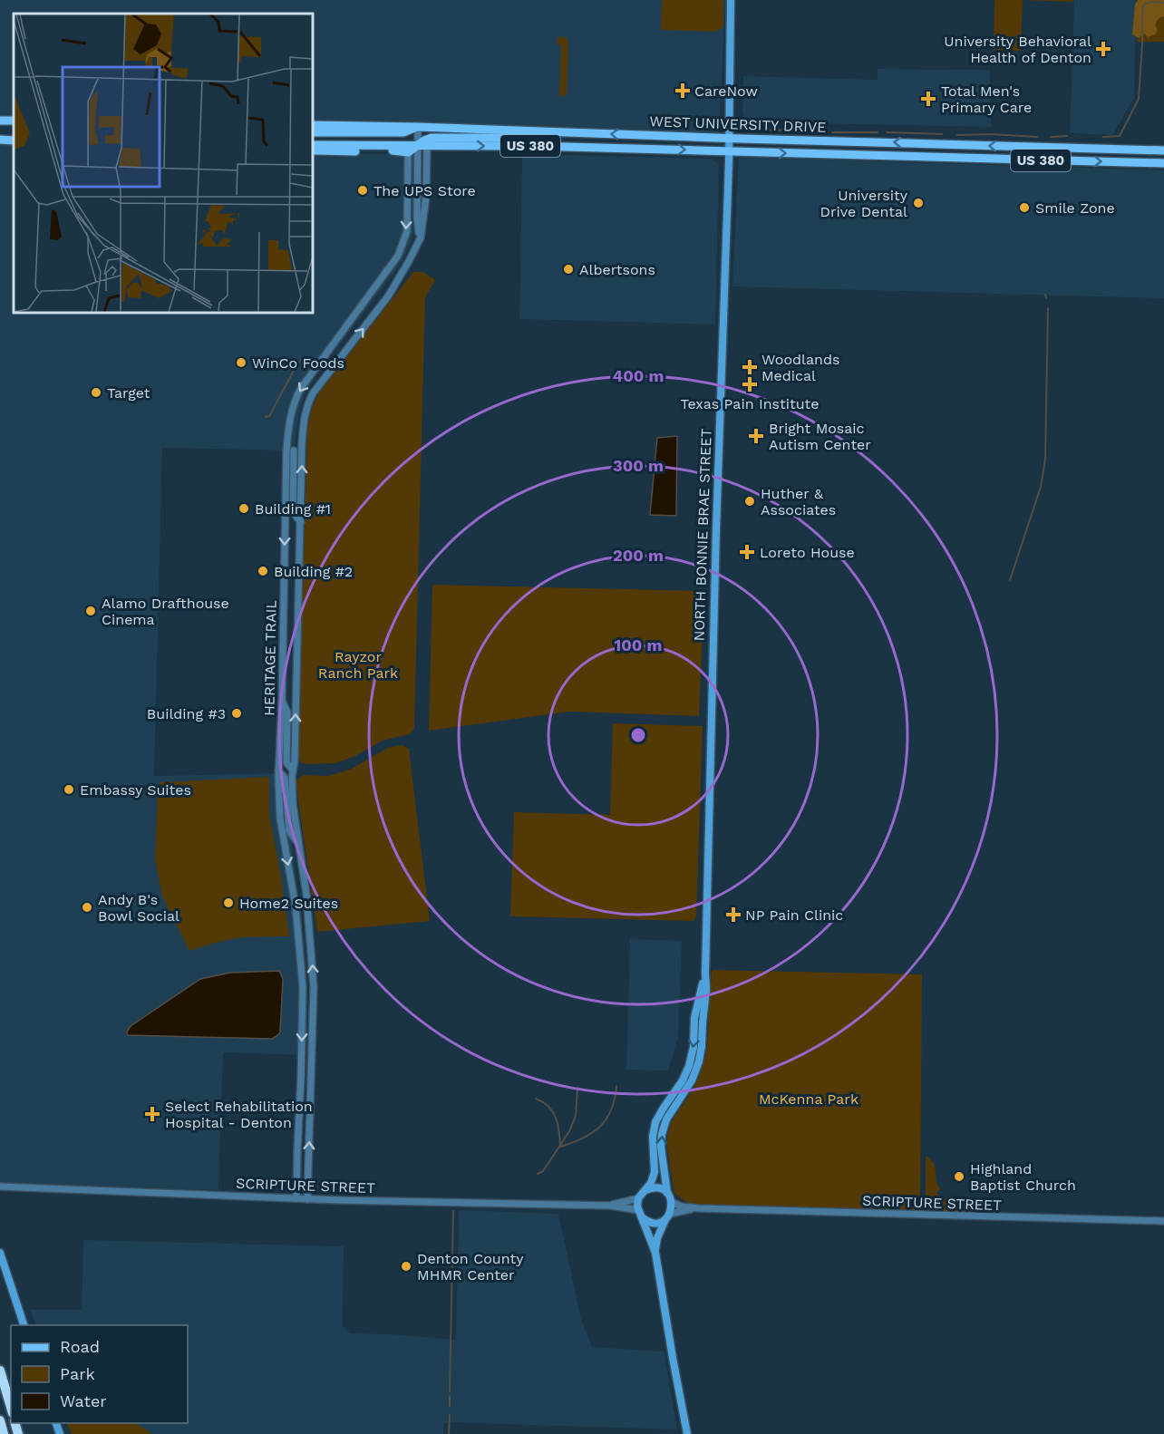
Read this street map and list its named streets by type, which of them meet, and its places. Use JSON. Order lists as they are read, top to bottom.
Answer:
{
  "streets": {
    "main road": ["WEST UNIVERSITY DRIVE", "US 380", "NORTH BONNIE BRAE STREET"],
    "street": ["HERITAGE TRAIL", "SCRIPTURE STREET"]
  },
  "crossings": [
    ["WEST UNIVERSITY DRIVE", "NORTH BONNIE BRAE STREET"],
    ["WEST UNIVERSITY DRIVE", "HERITAGE TRAIL"],
    ["NORTH BONNIE BRAE STREET", "SCRIPTURE STREET"],
    ["HERITAGE TRAIL", "SCRIPTURE STREET"]
  ],
  "parks": ["Rayzor Ranch Park", "McKenna Park"],
  "places": {
    "health": [
      "University Behavioral Health of Denton",
      "CareNow",
      "Total Men's Primary Care",
      "Woodlands Medical",
      "Texas Pain Institute",
      "Bright Mosaic Autism Center",
      "Loreto House",
      "NP Pain Clinic",
      "Select Rehabilitation Hospital - Denton"
    ],
    "other": [
      "The UPS Store",
      "University Drive Dental",
      "Smile Zone",
      "Albertsons",
      "WinCo Foods",
      "Target",
      "Huther & Associates",
      "Building #1",
      "Building #2",
      "Alamo Drafthouse Cinema",
      "Building #3",
      "Embassy Suites",
      "Home2 Suites",
      "Andy B's Bowl Social",
      "Highland Baptist Church",
      "Denton County MHMR Center"
    ]
  },
  "legend": ["Road", "Park", "Water"],
  "rings": [
    "400 m",
    "300 m",
    "200 m",
    "100 m"
  ]
}
